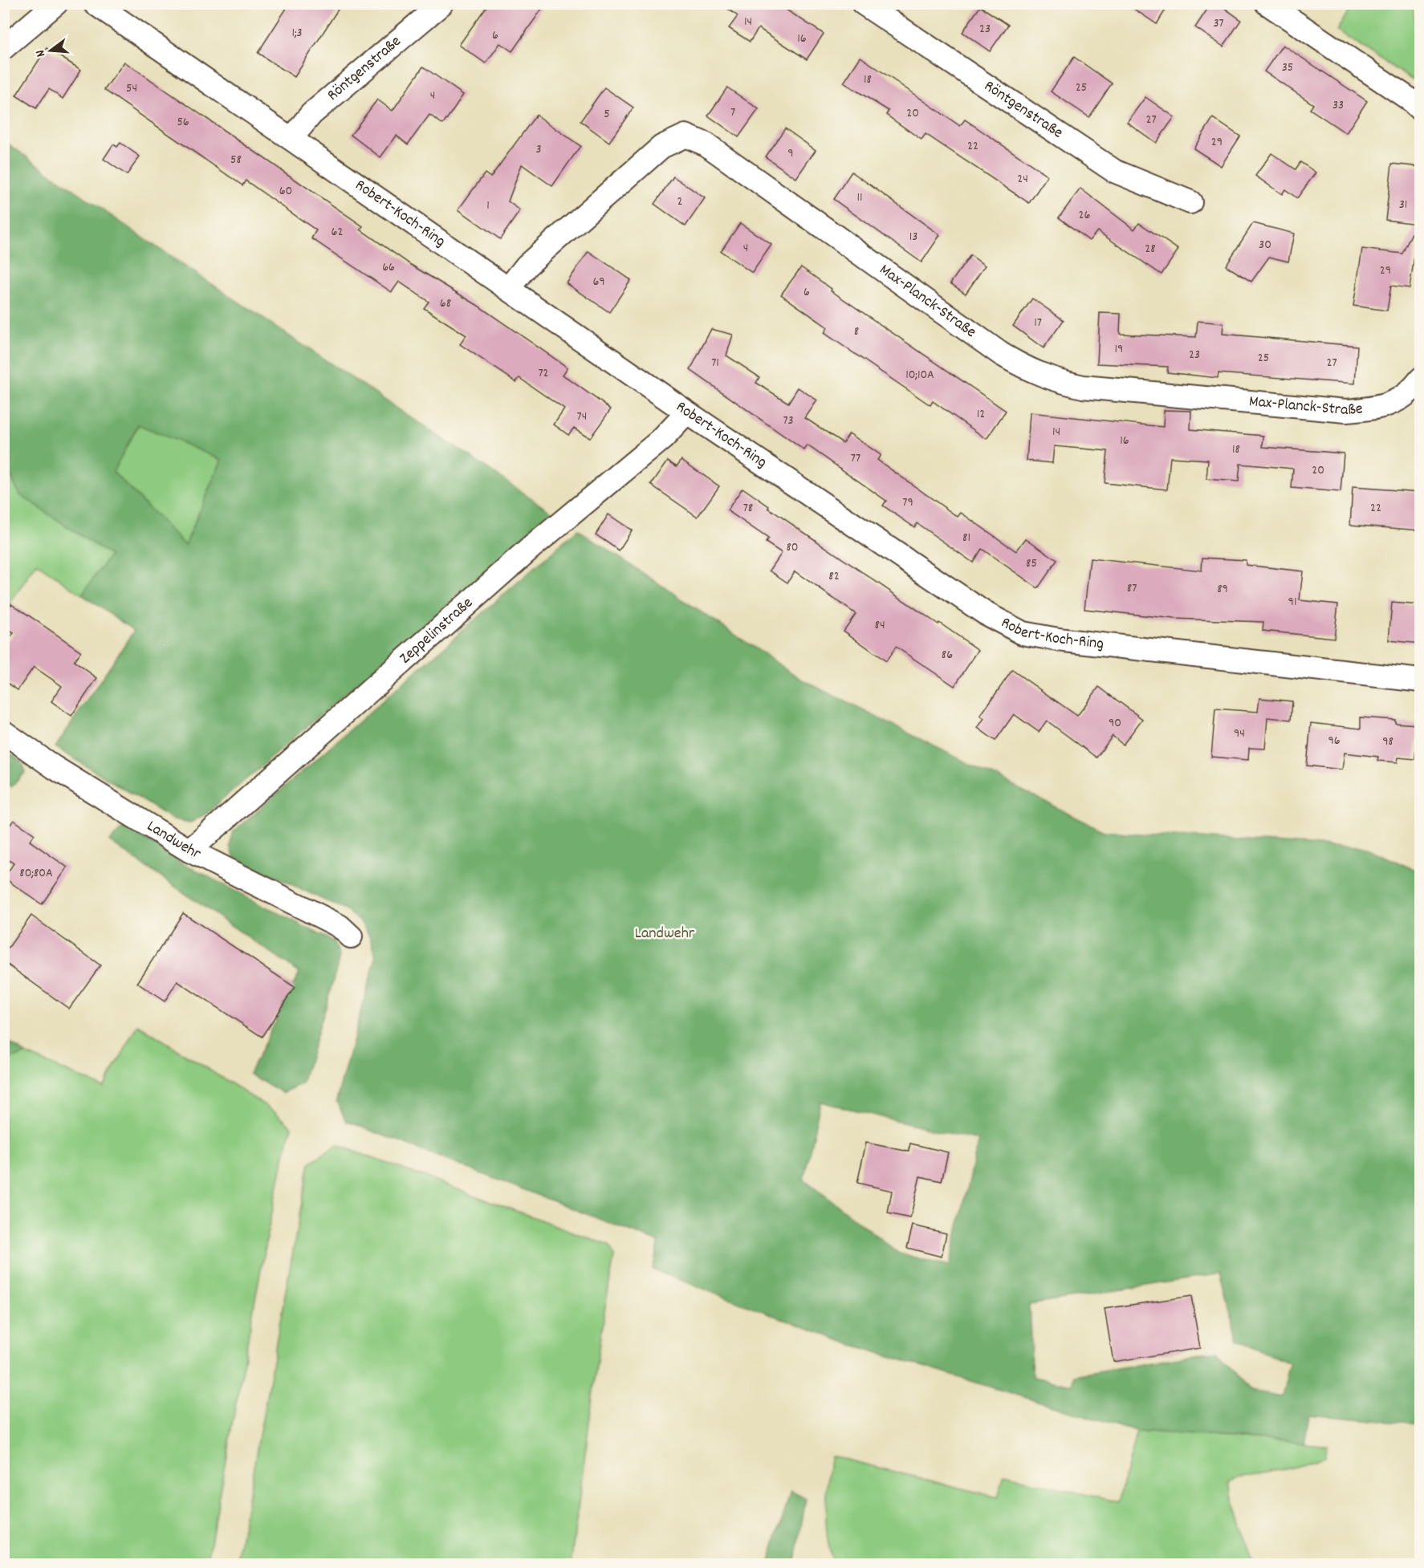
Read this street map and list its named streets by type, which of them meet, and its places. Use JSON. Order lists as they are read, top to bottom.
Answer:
{
  "streets": {
    "street": [
      "Röntgenstraße",
      "Robert-Koch-Ring",
      "Max-Planck-Straße",
      "Zeppelinstraße",
      "Landwehr"
    ]
  },
  "crossings": [
    ["Röntgenstraße", "Robert-Koch-Ring"],
    ["Robert-Koch-Ring", "Max-Planck-Straße"],
    ["Robert-Koch-Ring", "Zeppelinstraße"],
    ["Zeppelinstraße", "Landwehr"]
  ],
  "parks": ["Landwehr"],
  "house_numbers": [
    "14",
    "37",
    "23",
    "1;3",
    "6",
    "16",
    "35",
    "18",
    "25",
    "54",
    "4",
    "33",
    "7",
    "20",
    "5",
    "27",
    "56",
    "29",
    "22",
    "3",
    "9",
    "58",
    "24",
    "60",
    "11",
    "2",
    "31",
    "1",
    "26",
    "62",
    "13",
    "30",
    "4",
    "28",
    "66",
    "29",
    "69",
    "6",
    "68",
    "17",
    "8",
    "19",
    "23",
    "25",
    "71",
    "27",
    "72",
    "10;10A",
    "12",
    "74",
    "73",
    "14",
    "16",
    "18",
    "77",
    "20",
    "79",
    "78",
    "22",
    "81",
    "80",
    "85",
    "82",
    "87",
    "89",
    "91",
    "84",
    "86",
    "90",
    "94",
    "96",
    "98",
    "80;80A"
  ],
  "north": "left"
}
